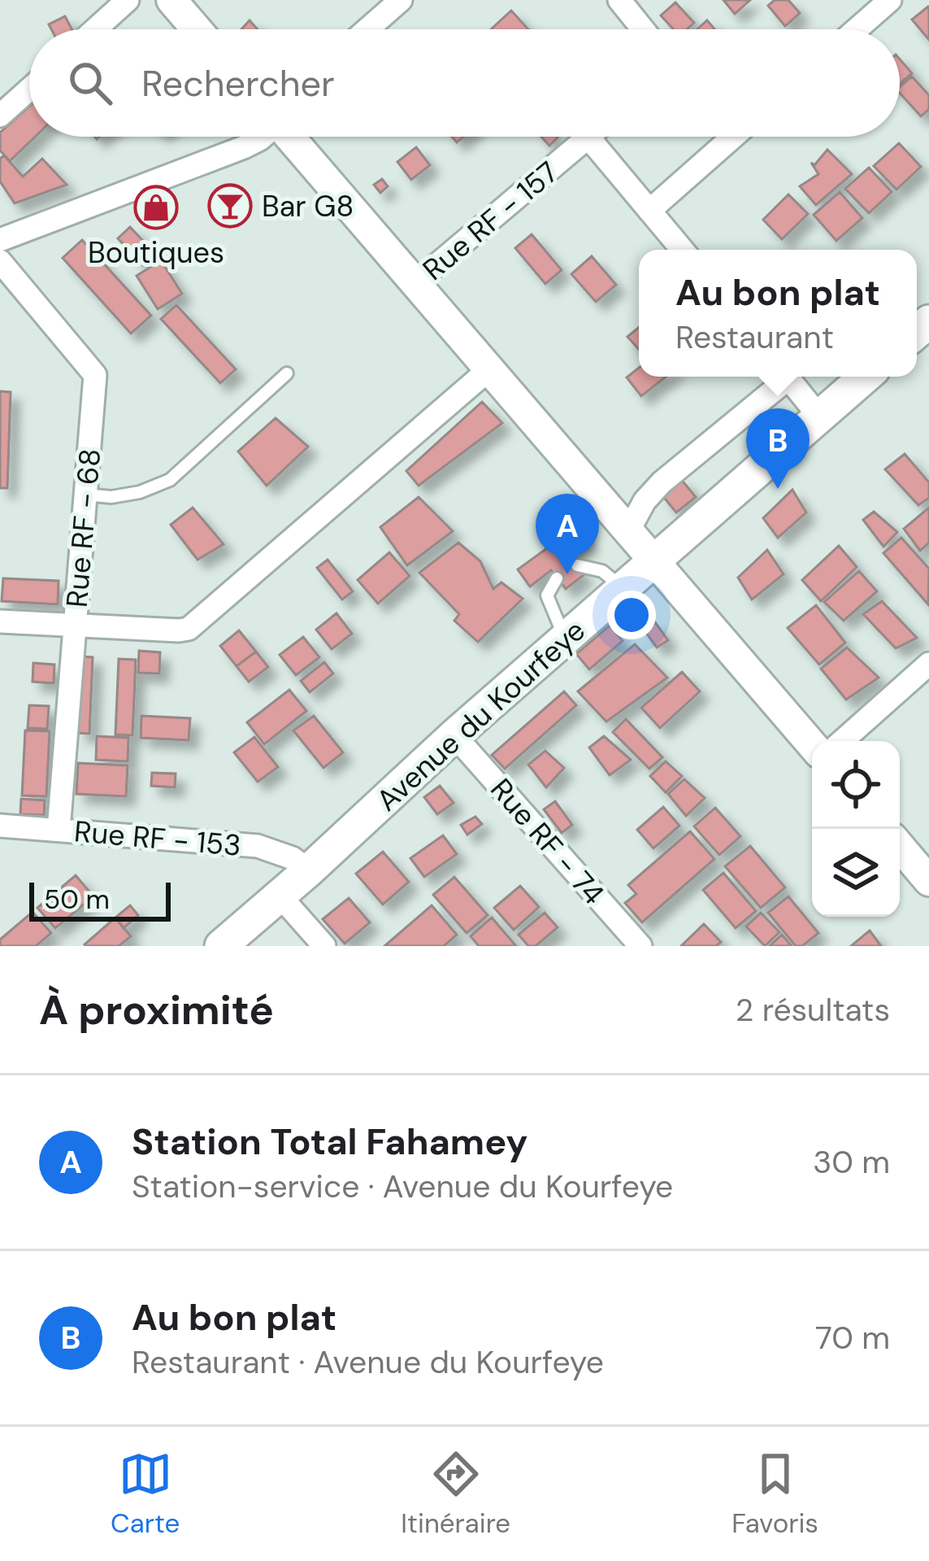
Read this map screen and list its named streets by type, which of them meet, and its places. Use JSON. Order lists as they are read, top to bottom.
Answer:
{
  "streets": {
    "main road": ["Avenue du Kourfeye"],
    "street": [
      "Rue RF - 157",
      "Rue RF - 68",
      "Rue RF - 153",
      "Rue RF - 74"
    ]
  },
  "crossings": [
    ["Rue RF - 68", "Rue RF - 153"],
    ["Avenue du Kourfeye", "Rue RF - 153"],
    ["Avenue du Kourfeye", "Rue RF - 74"]
  ],
  "places": {
    "bar": ["Bar G8"],
    "shop": ["Boutiques"]
  },
  "scale_bar": "50 m",
  "page": {
    "search": "Rechercher",
    "popup": ["Au bon plat", "Restaurant"],
    "pins": ["B", "A"],
    "scale": "50 m",
    "heading": ["À proximité", "2 résultats"],
    "list": [
      {
        "mark": "A",
        "name": "Station Total Fahamey",
        "note": "Station-service · Avenue du Kourfeye",
        "value": "30 m"
      },
      {
        "mark": "B",
        "name": "Au bon plat",
        "note": "Restaurant · Avenue du Kourfeye",
        "value": "70 m"
      }
    ],
    "nav": ["Carte", "Itinéraire", "Favoris"]
  }
}
